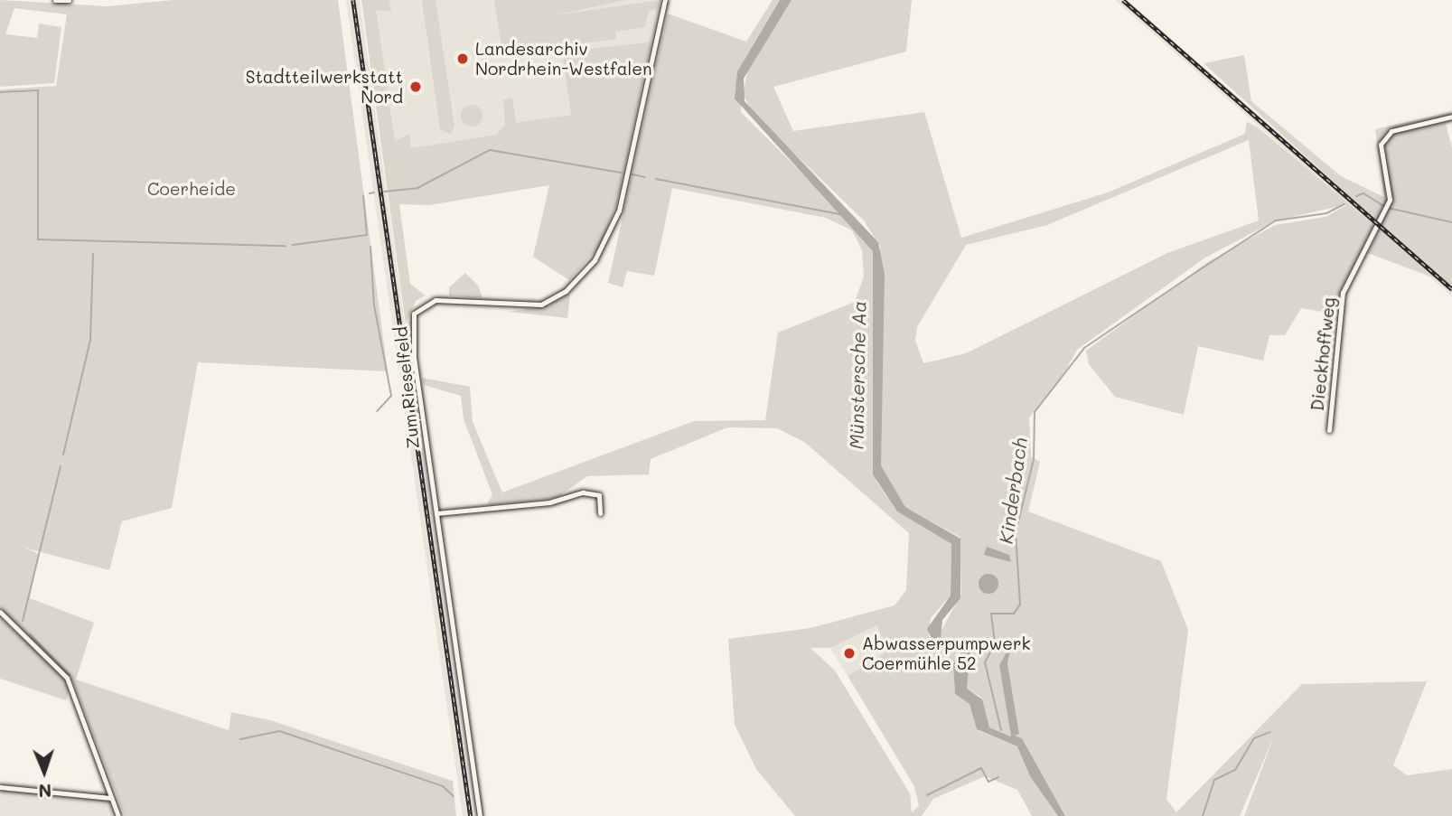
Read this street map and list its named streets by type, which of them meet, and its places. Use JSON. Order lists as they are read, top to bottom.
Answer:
{
  "streets": {
    "street": ["Dieckhoffweg", "Zum Rieselfeld"]
  },
  "water": ["Münstersche Aa", "Kinderbach"],
  "parks": ["Coerheide"],
  "places": ["Landesarchiv Nordrhein-Westfalen", "Stadtteilwerkstatt Nord", "Abwasserpumpwerk Coermühle 52"],
  "north": "bottom"
}
